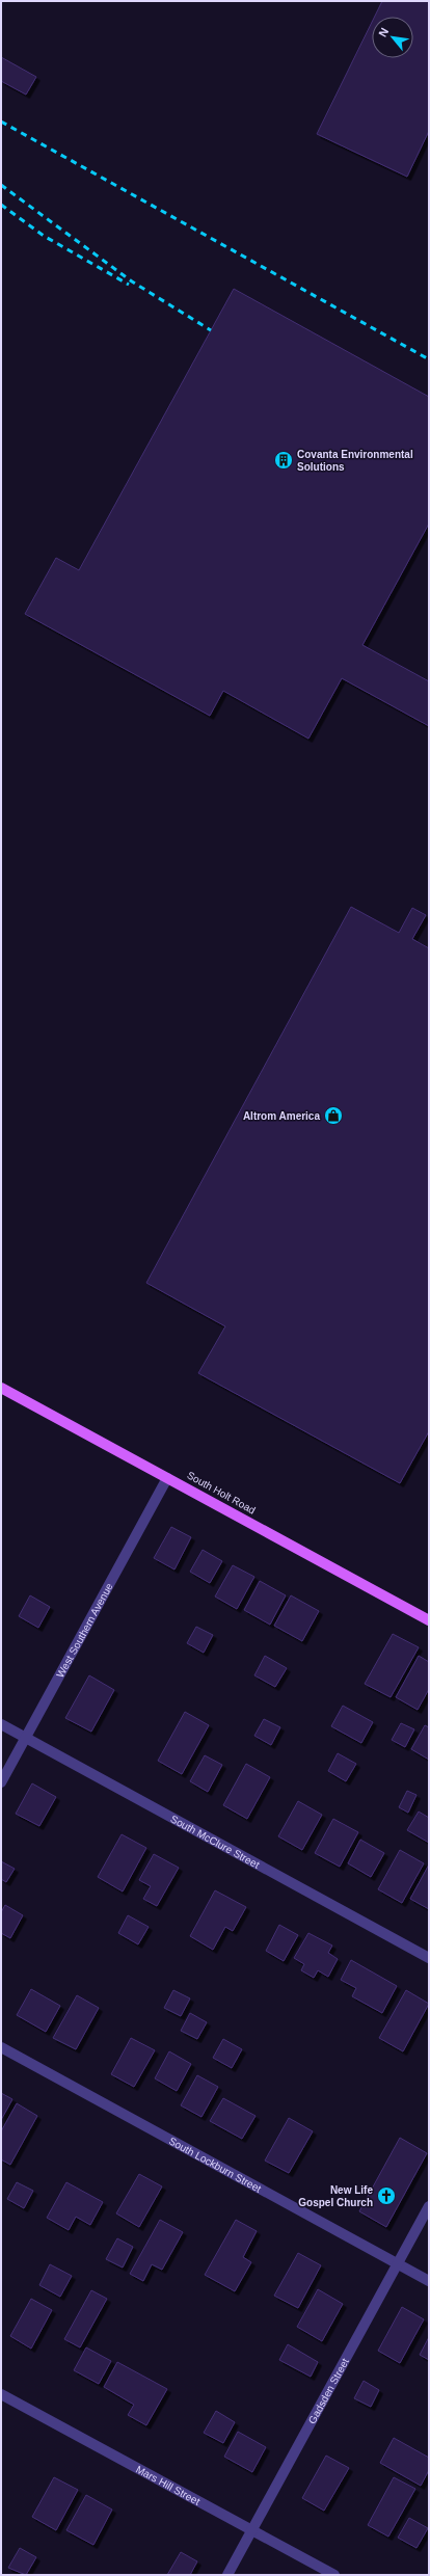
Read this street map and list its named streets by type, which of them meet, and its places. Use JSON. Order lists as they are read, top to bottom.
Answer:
{
  "streets": {
    "main road": ["South Holt Road"],
    "street": [
      "West Southern Avenue",
      "South McClure Street",
      "South Lockburn Street",
      "Gadsden Street",
      "Mars Hill Street"
    ]
  },
  "crossings": [
    ["South Holt Road", "West Southern Avenue"],
    ["West Southern Avenue", "South McClure Street"],
    ["South Lockburn Street", "Gadsden Street"],
    ["Gadsden Street", "Mars Hill Street"]
  ],
  "places": {
    "building": ["Covanta Environmental Solutions"],
    "shop": ["Altrom America"],
    "church": ["New Life Gospel Church"]
  },
  "north": "top left"
}
